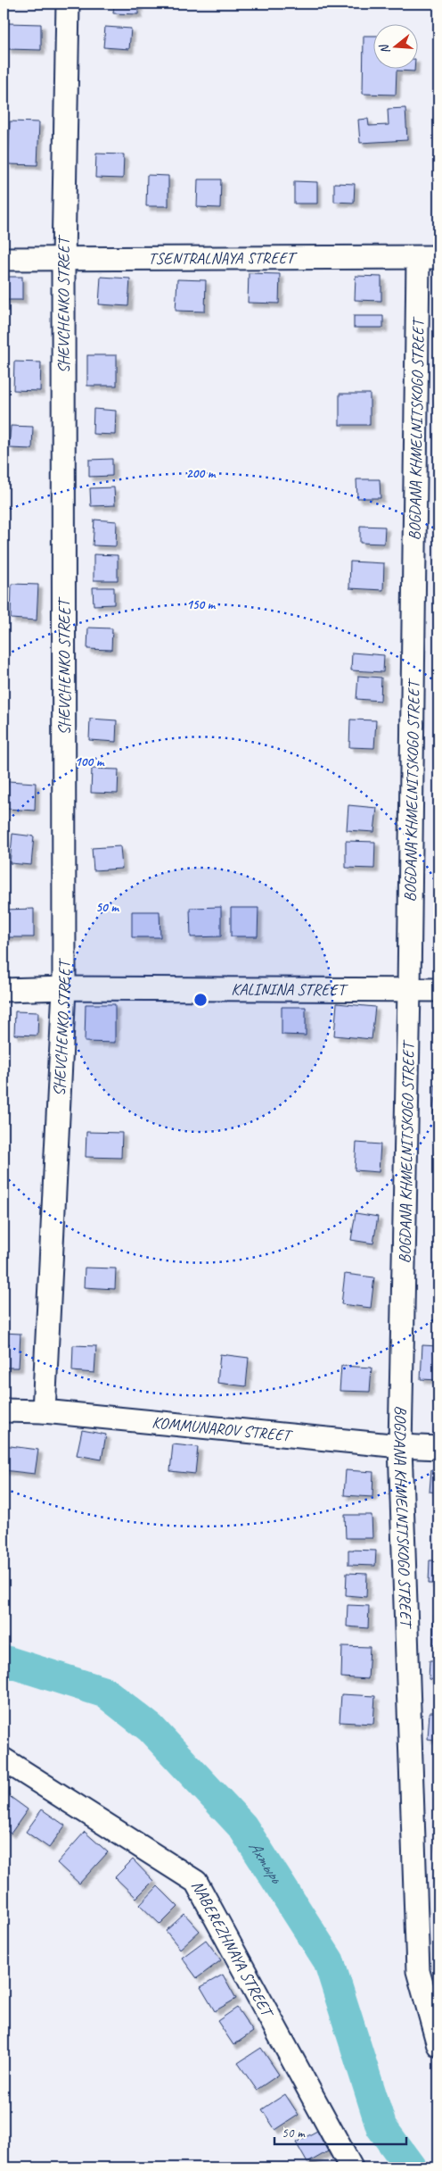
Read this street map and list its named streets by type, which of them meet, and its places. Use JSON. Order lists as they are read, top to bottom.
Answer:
{
  "streets": {
    "street": [
      "TSENTRALNAYA STREET",
      "SHEVCHENKO STREET",
      "BOGDANA KHMELNITSKOGO STREET",
      "KALININA STREET",
      "KOMMUNAROV STREET",
      "NABEREZHNAYA STREET"
    ]
  },
  "crossings": [
    ["TSENTRALNAYA STREET", "SHEVCHENKO STREET"],
    ["TSENTRALNAYA STREET", "BOGDANA KHMELNITSKOGO STREET"],
    ["SHEVCHENKO STREET", "KALININA STREET"],
    ["SHEVCHENKO STREET", "KOMMUNAROV STREET"],
    ["BOGDANA KHMELNITSKOGO STREET", "KALININA STREET"],
    ["BOGDANA KHMELNITSKOGO STREET", "KOMMUNAROV STREET"]
  ],
  "water": ["Ахтырь"],
  "scale_bar": "50 m",
  "north": "left",
  "rings": [
    "200 m",
    "150 m",
    "100 m",
    "50 m"
  ]
}
